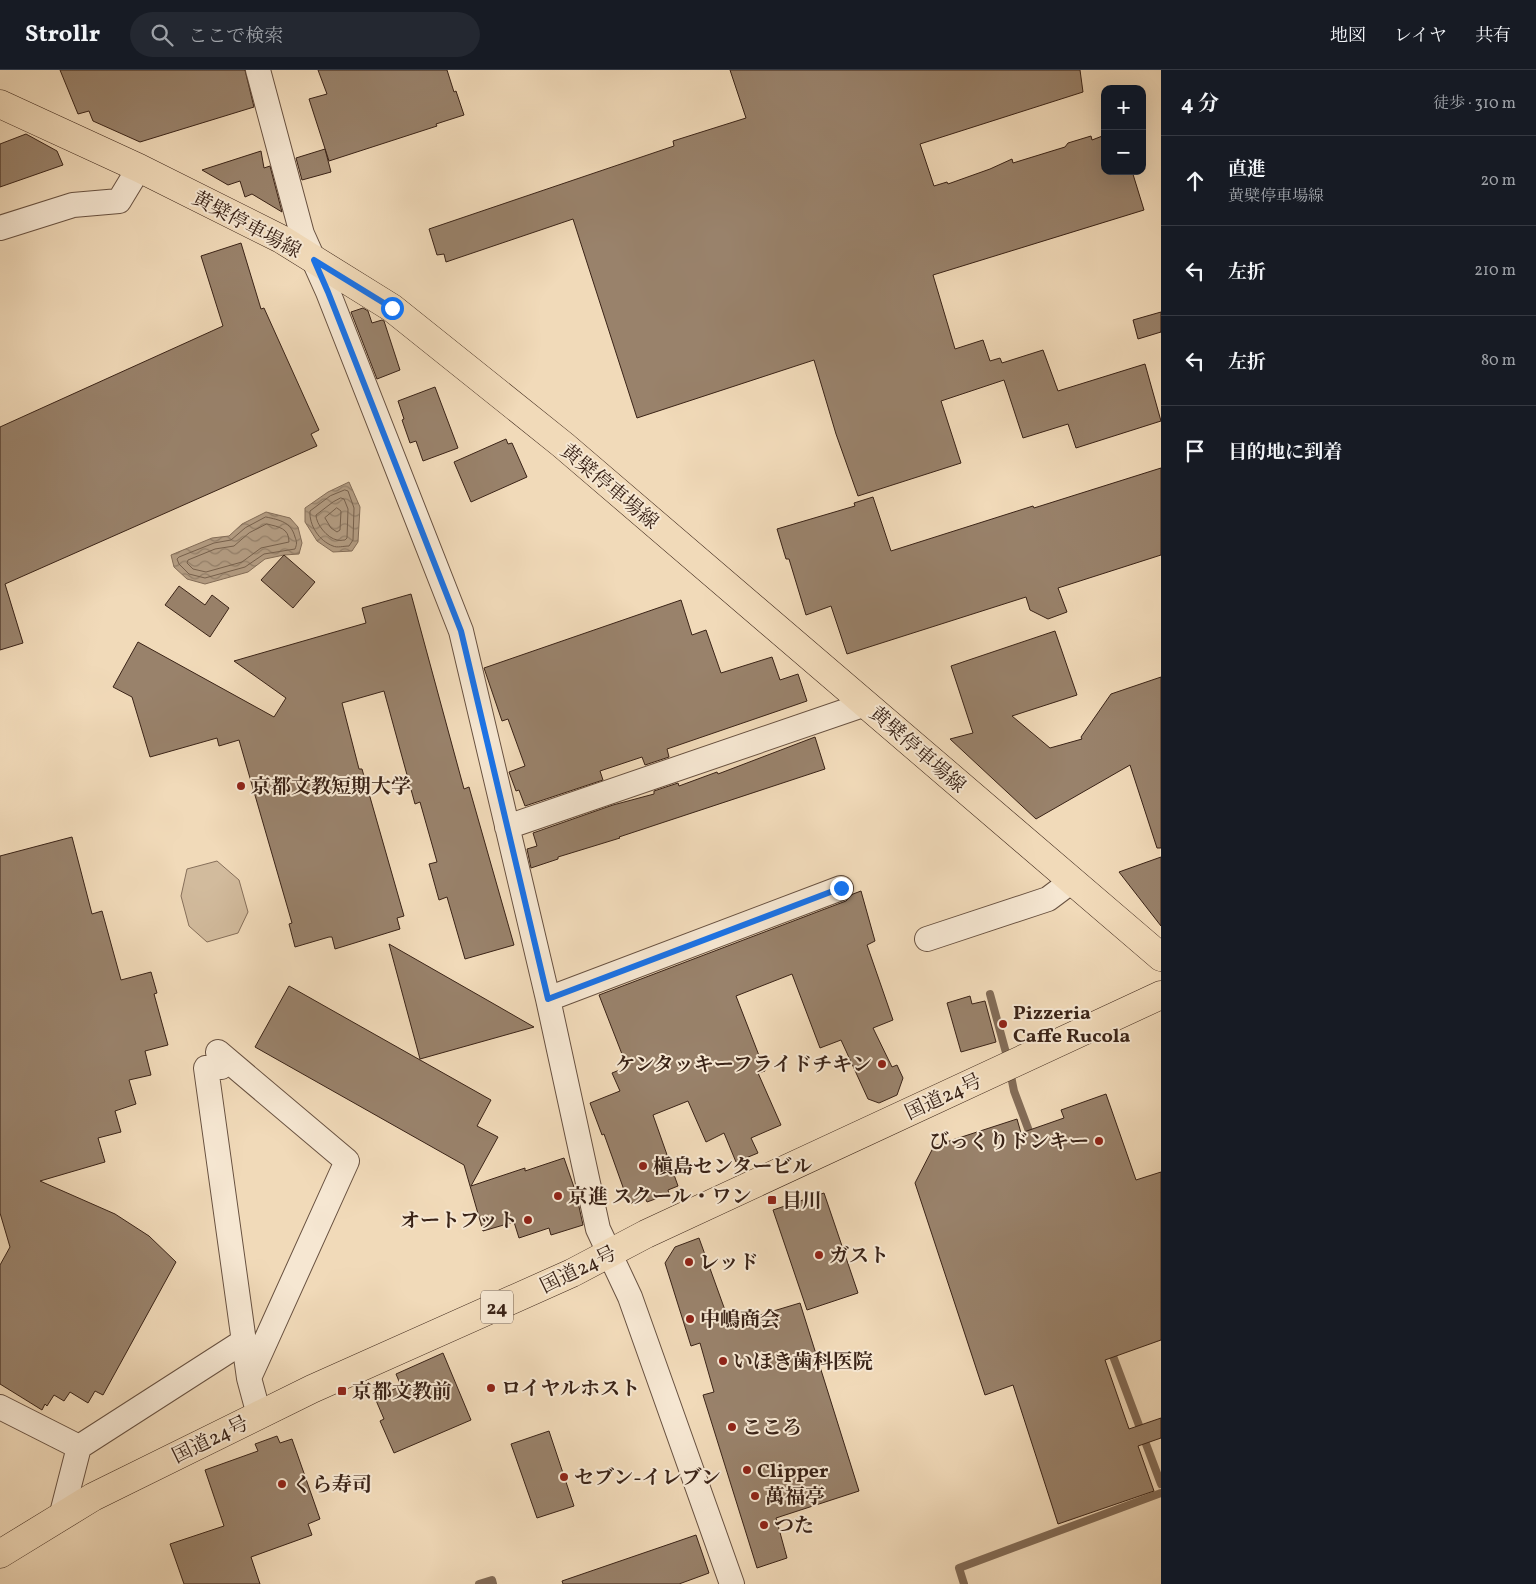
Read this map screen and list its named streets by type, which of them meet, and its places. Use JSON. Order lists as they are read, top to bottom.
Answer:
{
  "streets": {
    "main road": ["黄檗停車場線", "国道24号", "24"]
  },
  "places": {
    "other": [
      "京都文教短期大学",
      "Pizzeria Caffe Rucola",
      "ケンタッキーフライドチキン",
      "びっくりドンキー",
      "槇島センタービル",
      "京進 スクール・ワン",
      "オートフット",
      "ガスト",
      "レッド",
      "中嶋商会",
      "いほき歯科医院",
      "ロイヤルホスト",
      "こころ",
      "Clipper",
      "セブン-イレブン",
      "くら寿司",
      "萬福亭",
      "つた"
    ],
    "transit": ["目川", "京都文教前"]
  },
  "page": {
    "header": "Strollr",
    "search": "ここで検索",
    "nav": ["地図", "レイヤ", "共有"],
    "heading": ["4 分", "徒歩 · 310 m"],
    "map_buttons": ["+", "−"],
    "list": [
      ["直進", "黄檗停車場線", "20 m"],
      ["左折", "210 m"],
      ["左折", "80 m"],
      "目的地に到着"
    ]
  }
}
